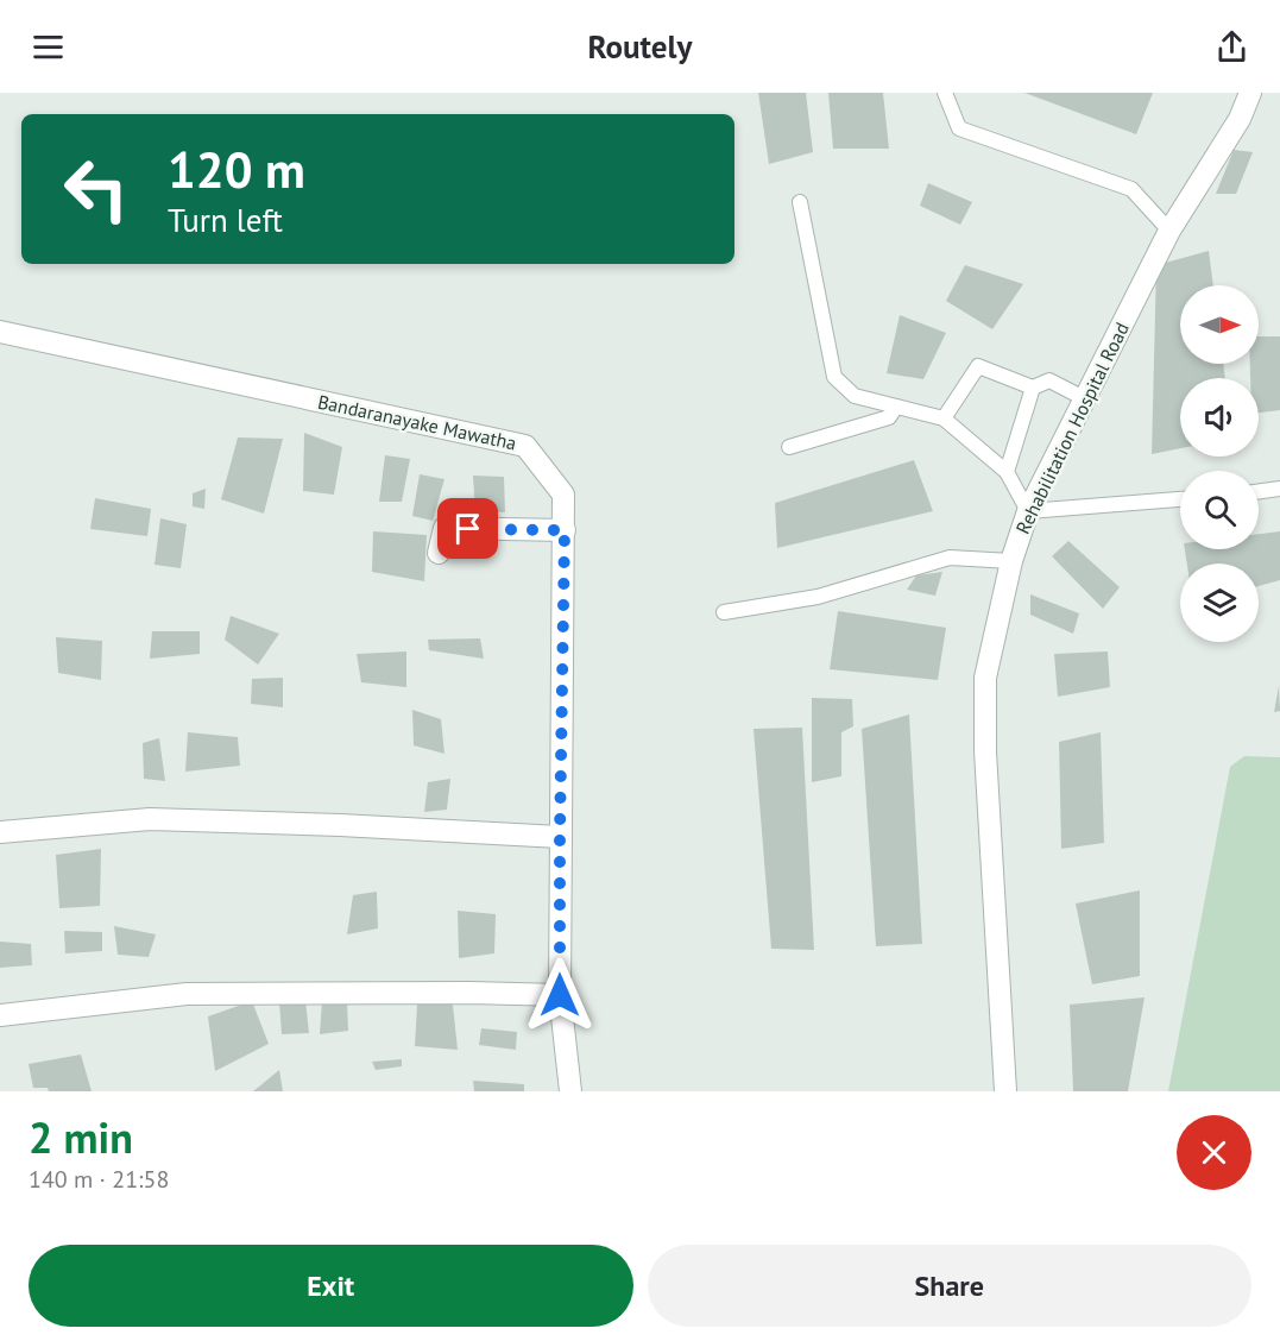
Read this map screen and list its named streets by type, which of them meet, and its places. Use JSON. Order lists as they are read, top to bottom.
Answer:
{
  "streets": {
    "street": ["Bandaranayake Mawatha", "Rehabilitation Hospital Road"]
  },
  "north": "right",
  "page": {
    "header": "Routely",
    "turn": ["120 m", "Turn left"],
    "heading": ["2 min", "140 m · 21:58"],
    "buttons": ["Exit", "Share"]
  }
}
